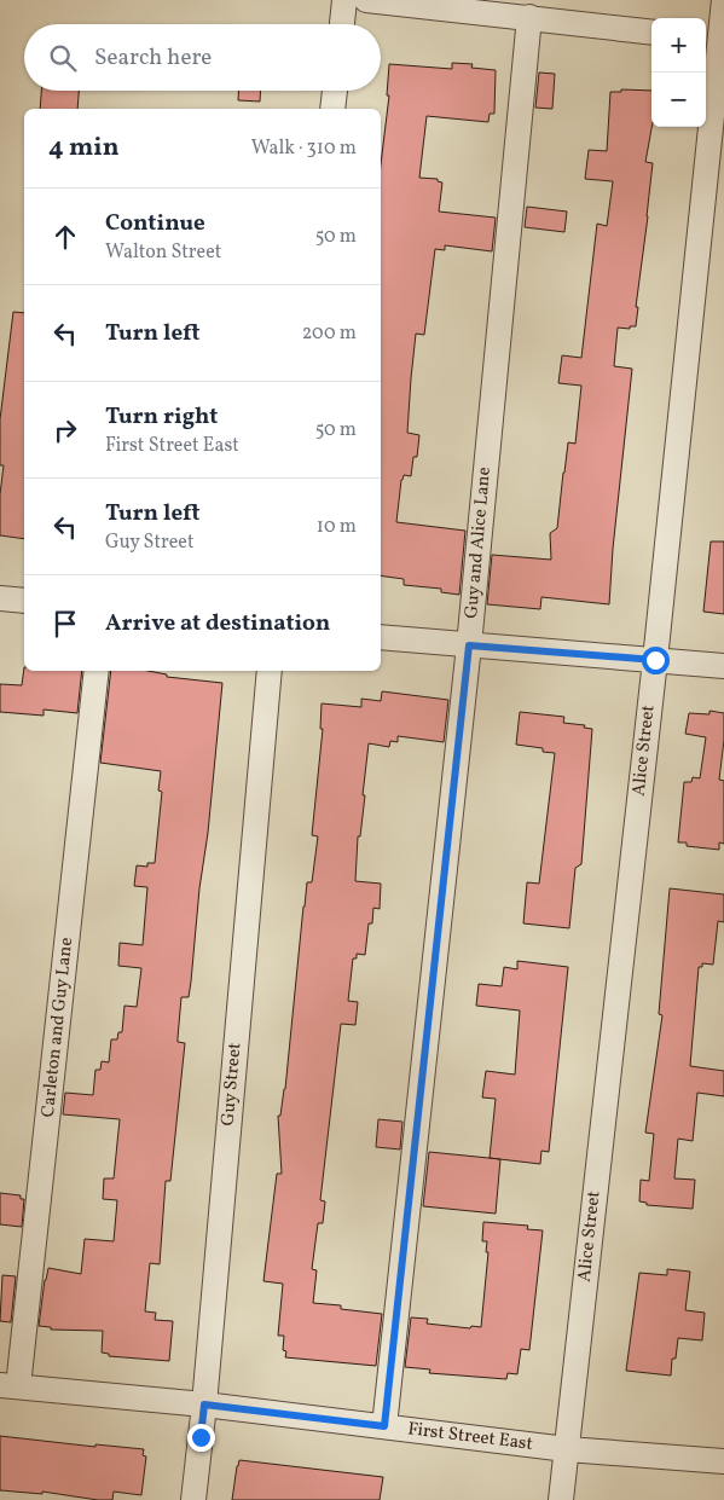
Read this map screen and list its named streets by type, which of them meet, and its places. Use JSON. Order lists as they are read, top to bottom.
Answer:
{
  "streets": {
    "street": [
      "Guy and Alice Lane",
      "Alice Street",
      "Carleton and Guy Lane",
      "Guy Street",
      "First Street East"
    ]
  },
  "crossings": [
    ["Guy and Alice Lane", "First Street East"],
    ["Alice Street", "First Street East"],
    ["Carleton and Guy Lane", "First Street East"],
    ["Guy Street", "First Street East"]
  ],
  "page": {
    "map_buttons": ["+", "−"],
    "search": "Search here",
    "heading": ["4 min", "Walk · 310 m"],
    "list": [
      ["Continue", "Walton Street", "50 m"],
      ["Turn left", "200 m"],
      ["Turn right", "First Street East", "50 m"],
      ["Turn left", "Guy Street", "10 m"],
      "Arrive at destination"
    ]
  }
}
